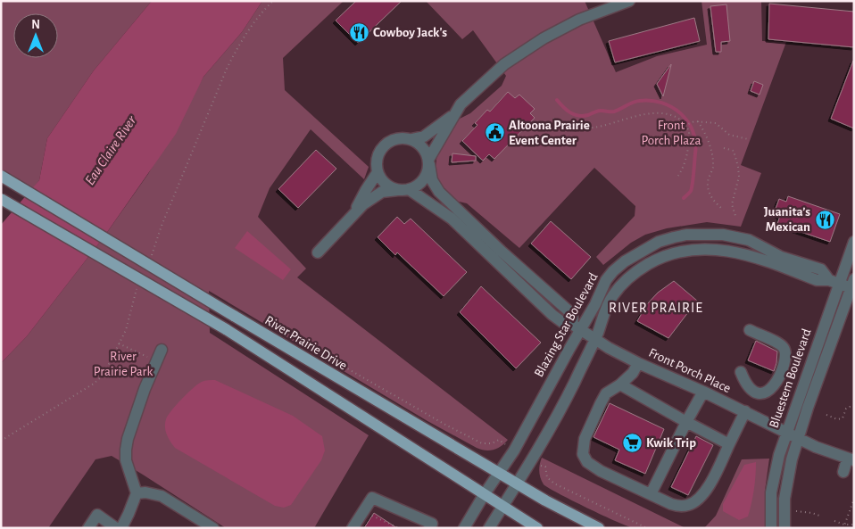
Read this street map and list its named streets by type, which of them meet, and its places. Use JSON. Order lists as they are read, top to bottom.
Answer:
{
  "streets": {
    "main road": ["River Prairie Drive"],
    "street": ["Blazing Star Boulevard", "Front Porch Place", "Bluestem Boulevard"]
  },
  "crossings": [
    ["Blazing Star Boulevard", "River Prairie Drive"],
    ["Blazing Star Boulevard", "Front Porch Place"],
    ["Blazing Star Boulevard", "Bluestem Boulevard"],
    ["Front Porch Place", "Bluestem Boulevard"]
  ],
  "districts": ["RIVER PRAIRIE"],
  "water": ["Eau Claire River"],
  "parks": ["Front Porch Plaza", "River Prairie Park"],
  "places": {
    "restaurant": ["Cowboy Jack's", "Juanita’s Mexican"],
    "public building": ["Altoona Prairie Event Center"],
    "supermarket": ["Kwik Trip"]
  },
  "north": "top"
}
